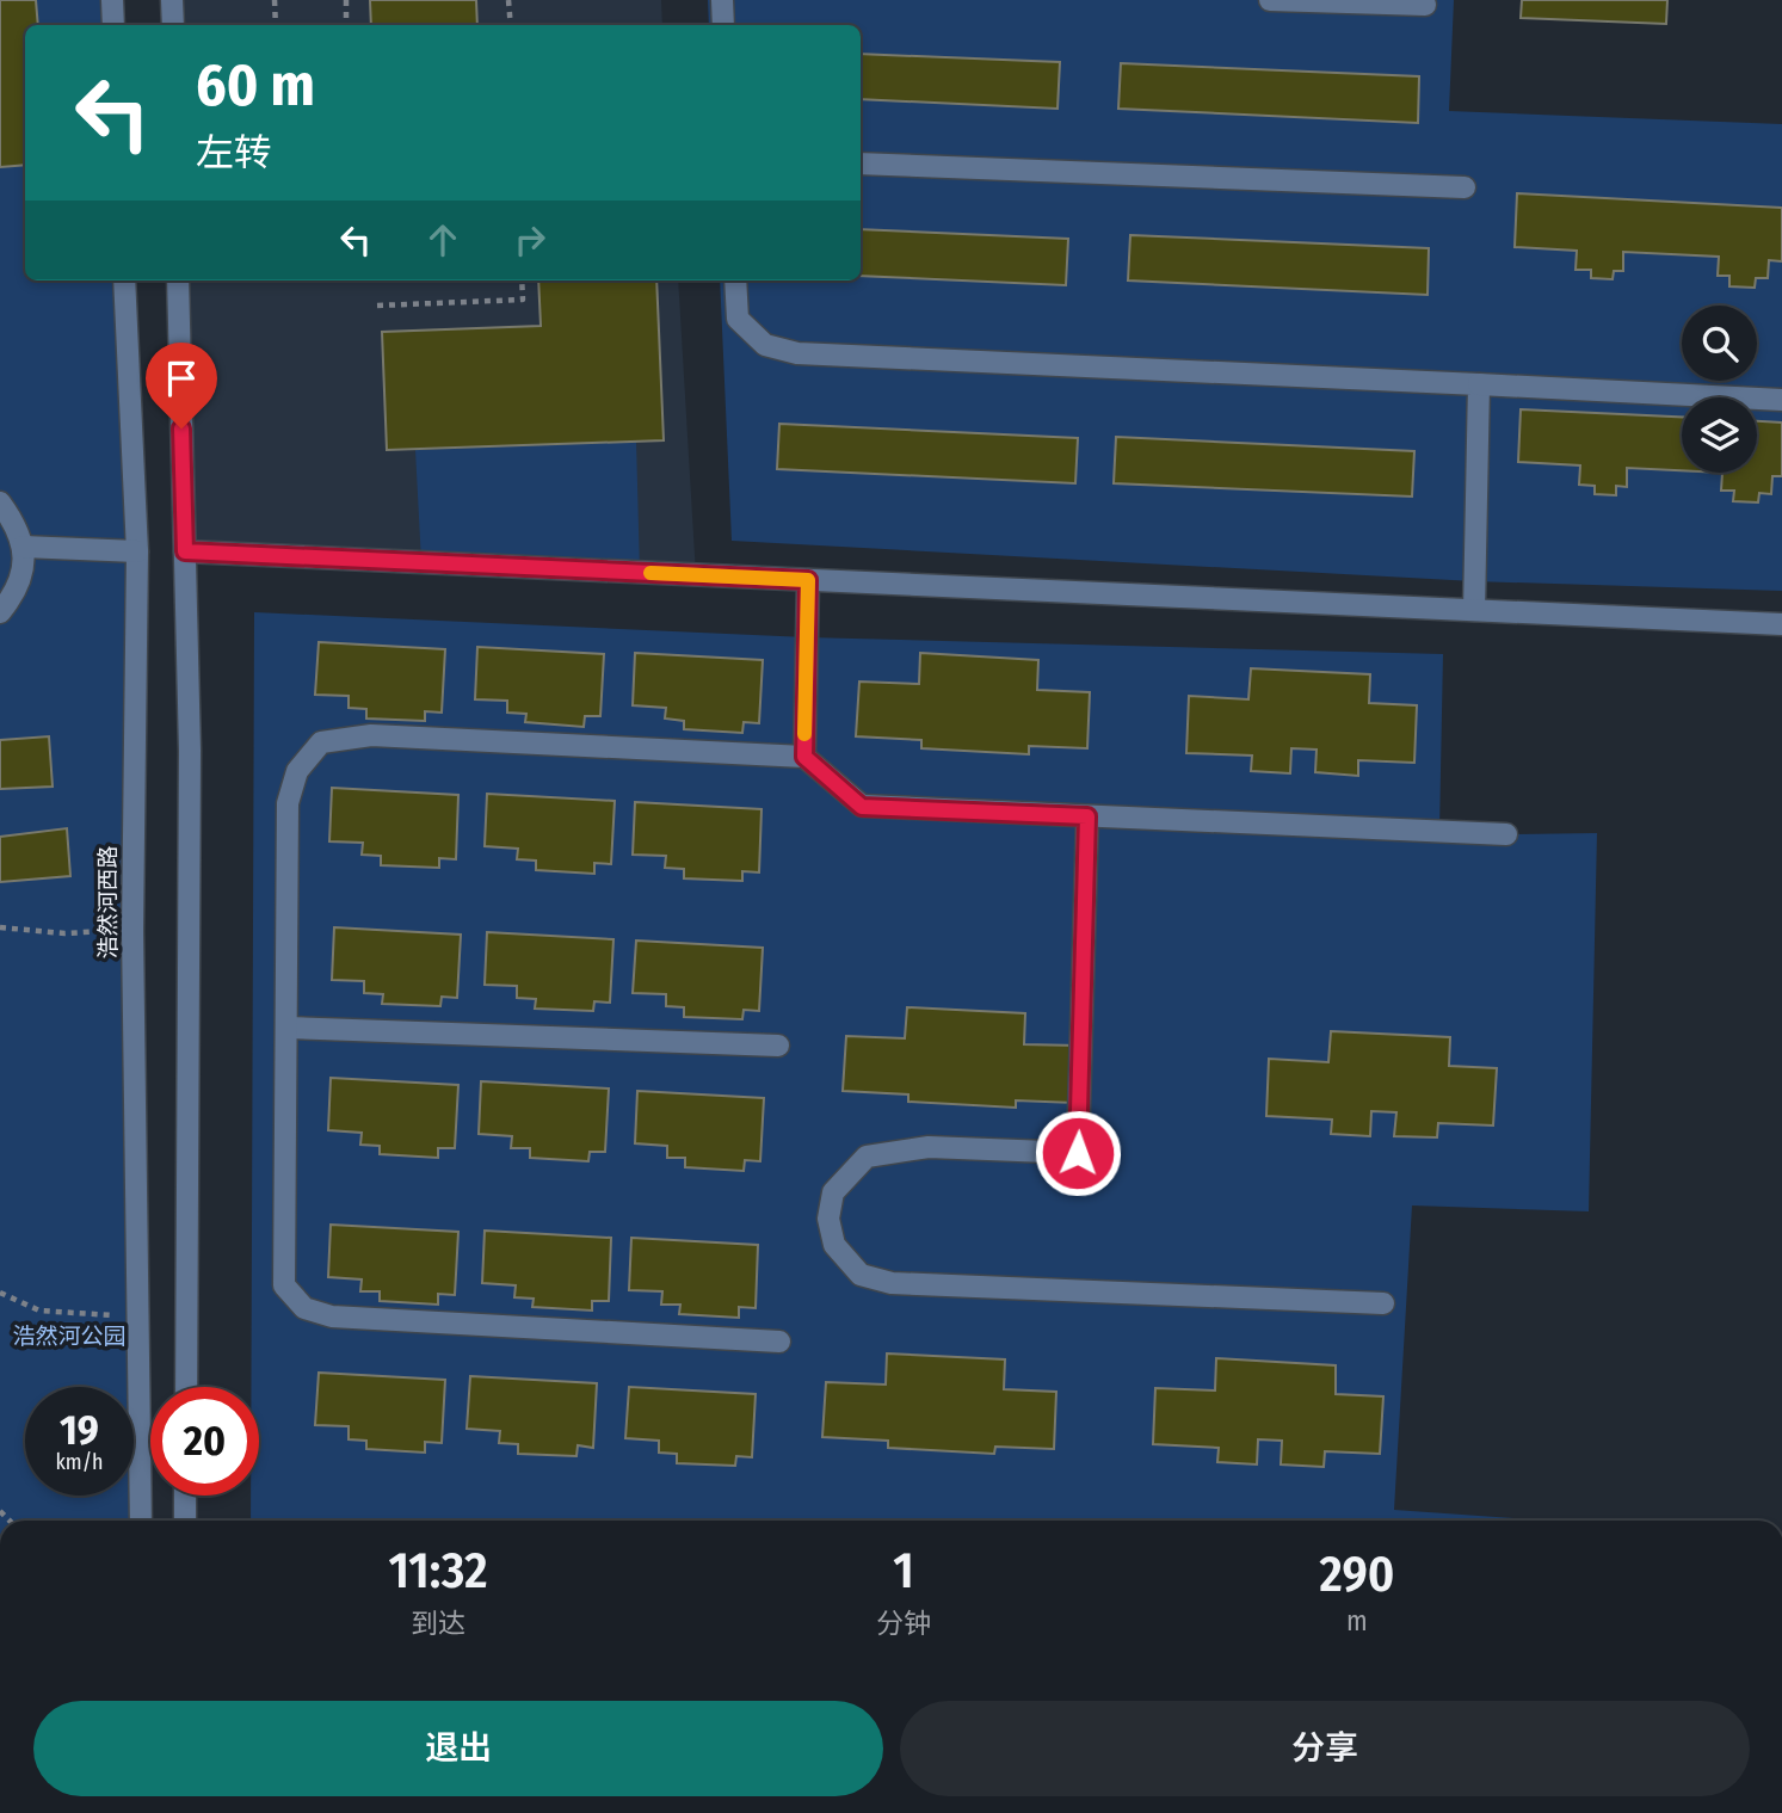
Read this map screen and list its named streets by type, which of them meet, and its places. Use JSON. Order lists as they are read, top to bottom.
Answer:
{
  "streets": {
    "street": ["浩然河西路"]
  },
  "parks": ["浩然河公园"],
  "page": {
    "turn": ["60 m", "左转"],
    "speed": "19 km/h",
    "limit": "20",
    "eta": [
      "11:32",
      "到达",
      "1",
      "分钟",
      "290",
      "m"
    ],
    "buttons": ["退出", "分享"]
  }
}
